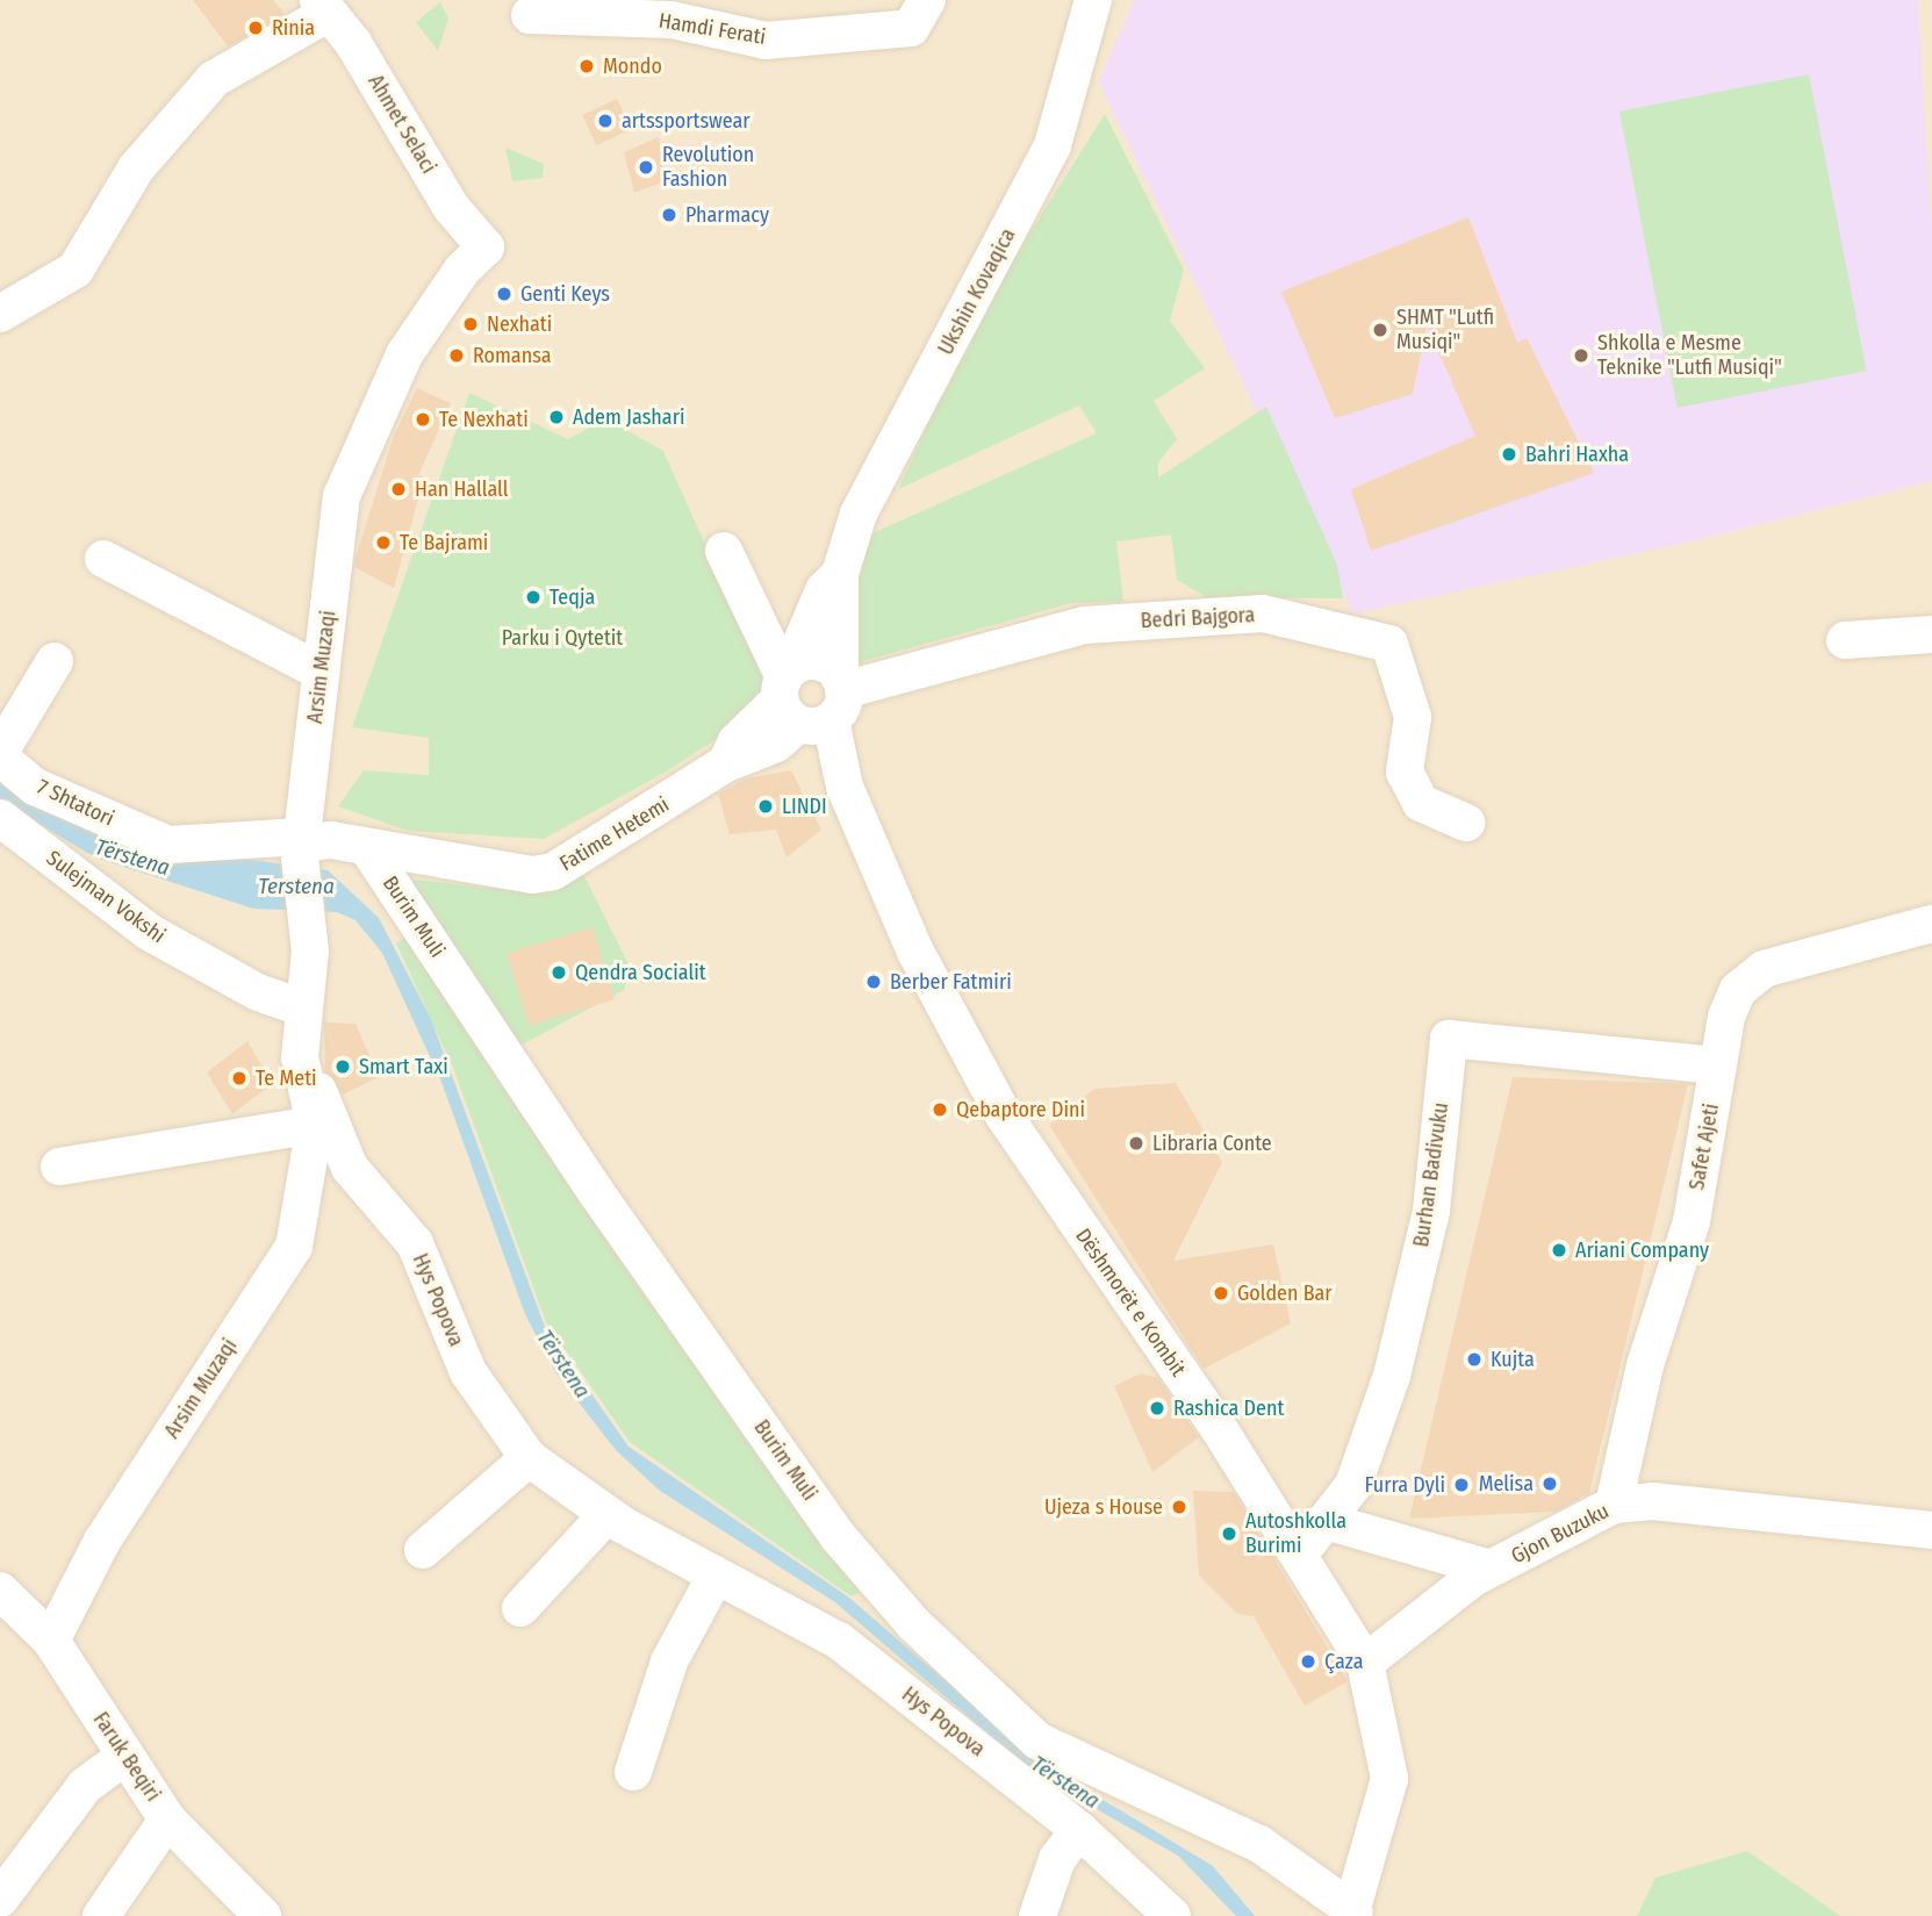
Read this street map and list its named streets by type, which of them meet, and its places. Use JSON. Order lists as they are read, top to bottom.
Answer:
{
  "streets": {
    "street": [
      "Hamdi Ferati",
      "Ahmet Selaci",
      "Ukshin Kovaqica",
      "Bedri Bajgora",
      "Arsim Muzaqi",
      "7 Shtatori",
      "Fatime Hetemi",
      "Sulejman Vokshi",
      "Burim Muli",
      "Safet Ajeti",
      "Burhan Badivuku",
      "Hys Popova",
      "Dëshmorët e Kombit",
      "Gjon Buzuku",
      "Faruk Beqiri"
    ]
  },
  "crossings": [
    ["Ahmet Selaci", "Arsim Muzaqi"],
    ["Ukshin Kovaqica", "Dëshmorët e Kombit"],
    ["Bedri Bajgora", "Fatime Hetemi"],
    ["Bedri Bajgora", "Dëshmorët e Kombit"],
    ["Arsim Muzaqi", "7 Shtatori"],
    ["Arsim Muzaqi", "Fatime Hetemi"],
    ["Arsim Muzaqi", "Sulejman Vokshi"],
    ["Arsim Muzaqi", "Hys Popova"],
    ["Arsim Muzaqi", "Faruk Beqiri"],
    ["7 Shtatori", "Fatime Hetemi"],
    ["Fatime Hetemi", "Burim Muli"],
    ["Fatime Hetemi", "Dëshmorët e Kombit"],
    ["Burim Muli", "Dëshmorët e Kombit"],
    ["Safet Ajeti", "Burhan Badivuku"],
    ["Safet Ajeti", "Gjon Buzuku"],
    ["Burhan Badivuku", "Dëshmorët e Kombit"],
    ["Dëshmorët e Kombit", "Gjon Buzuku"]
  ],
  "water": ["Tërstena", "Terstena"],
  "parks": ["Parku i Qytetit"],
  "places": [
    "Rinia",
    "Mondo",
    "artssportswear",
    "Revolution Fashion",
    "Pharmacy",
    "Genti Keys",
    "Nexhati",
    "SHMT \"Lutfi Musiqi\"",
    "Romansa",
    "Shkolla e Mesme Teknike \"Lutfi Musiqi\"",
    "Adem Jashari",
    "Te Nexhati",
    "Bahri Haxha",
    "Han Hallall",
    "Te Bajrami",
    "Teqja",
    "LINDI",
    "Qendra Socialit",
    "Berber Fatmiri",
    "Smart Taxi",
    "Te Meti",
    "Qebaptore Dini",
    "Libraria Conte",
    "Ariani Company",
    "Golden Bar",
    "Kujta",
    "Rashica Dent",
    "Melisa",
    "Furra Dyli",
    "Ujeza s House",
    "Autoshkolla Burimi",
    "Çaza"
  ]
}
